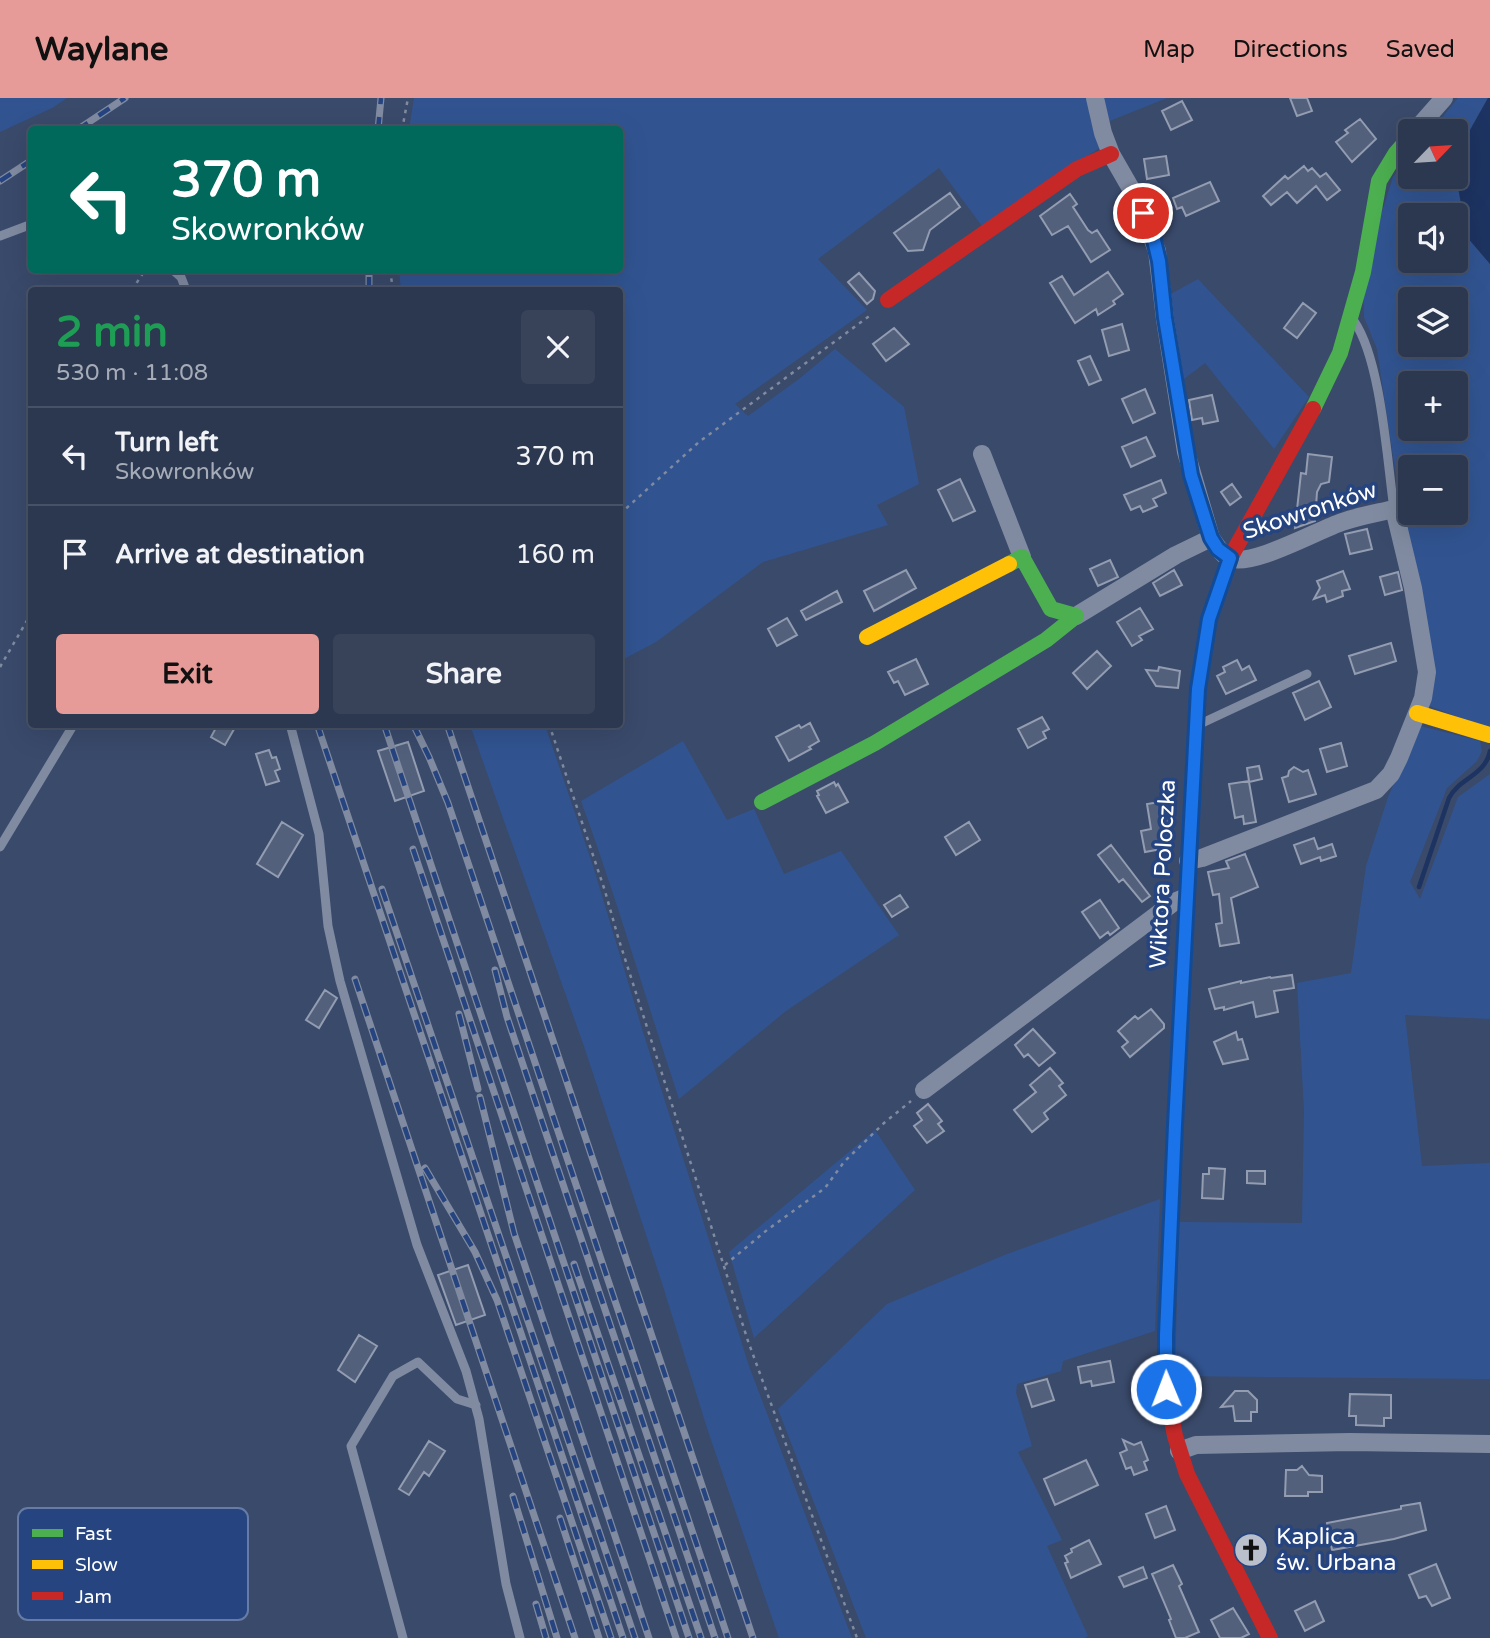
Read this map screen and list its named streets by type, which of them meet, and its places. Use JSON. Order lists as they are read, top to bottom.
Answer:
{
  "streets": {
    "street": ["Skowronków", "Wiktora Poloczka"]
  },
  "crossings": [
    ["Skowronków", "Wiktora Poloczka"]
  ],
  "places": {
    "church": ["Kaplica św. Urbana"]
  },
  "legend": ["Fast", "Slow", "Jam"],
  "north": "top right",
  "page": {
    "header": "Waylane",
    "nav": ["Map", "Directions", "Saved"],
    "map_buttons": ["+", "−"],
    "turn": ["370 m", "Skowronków"],
    "heading": ["2 min", "530 m · 11:08"],
    "list": [
      {
        "name": "Turn left",
        "note": "Skowronków",
        "value": "370 m"
      },
      {
        "name": "Arrive at destination",
        "value": "160 m"
      }
    ],
    "buttons": ["Exit", "Share"]
  }
}
